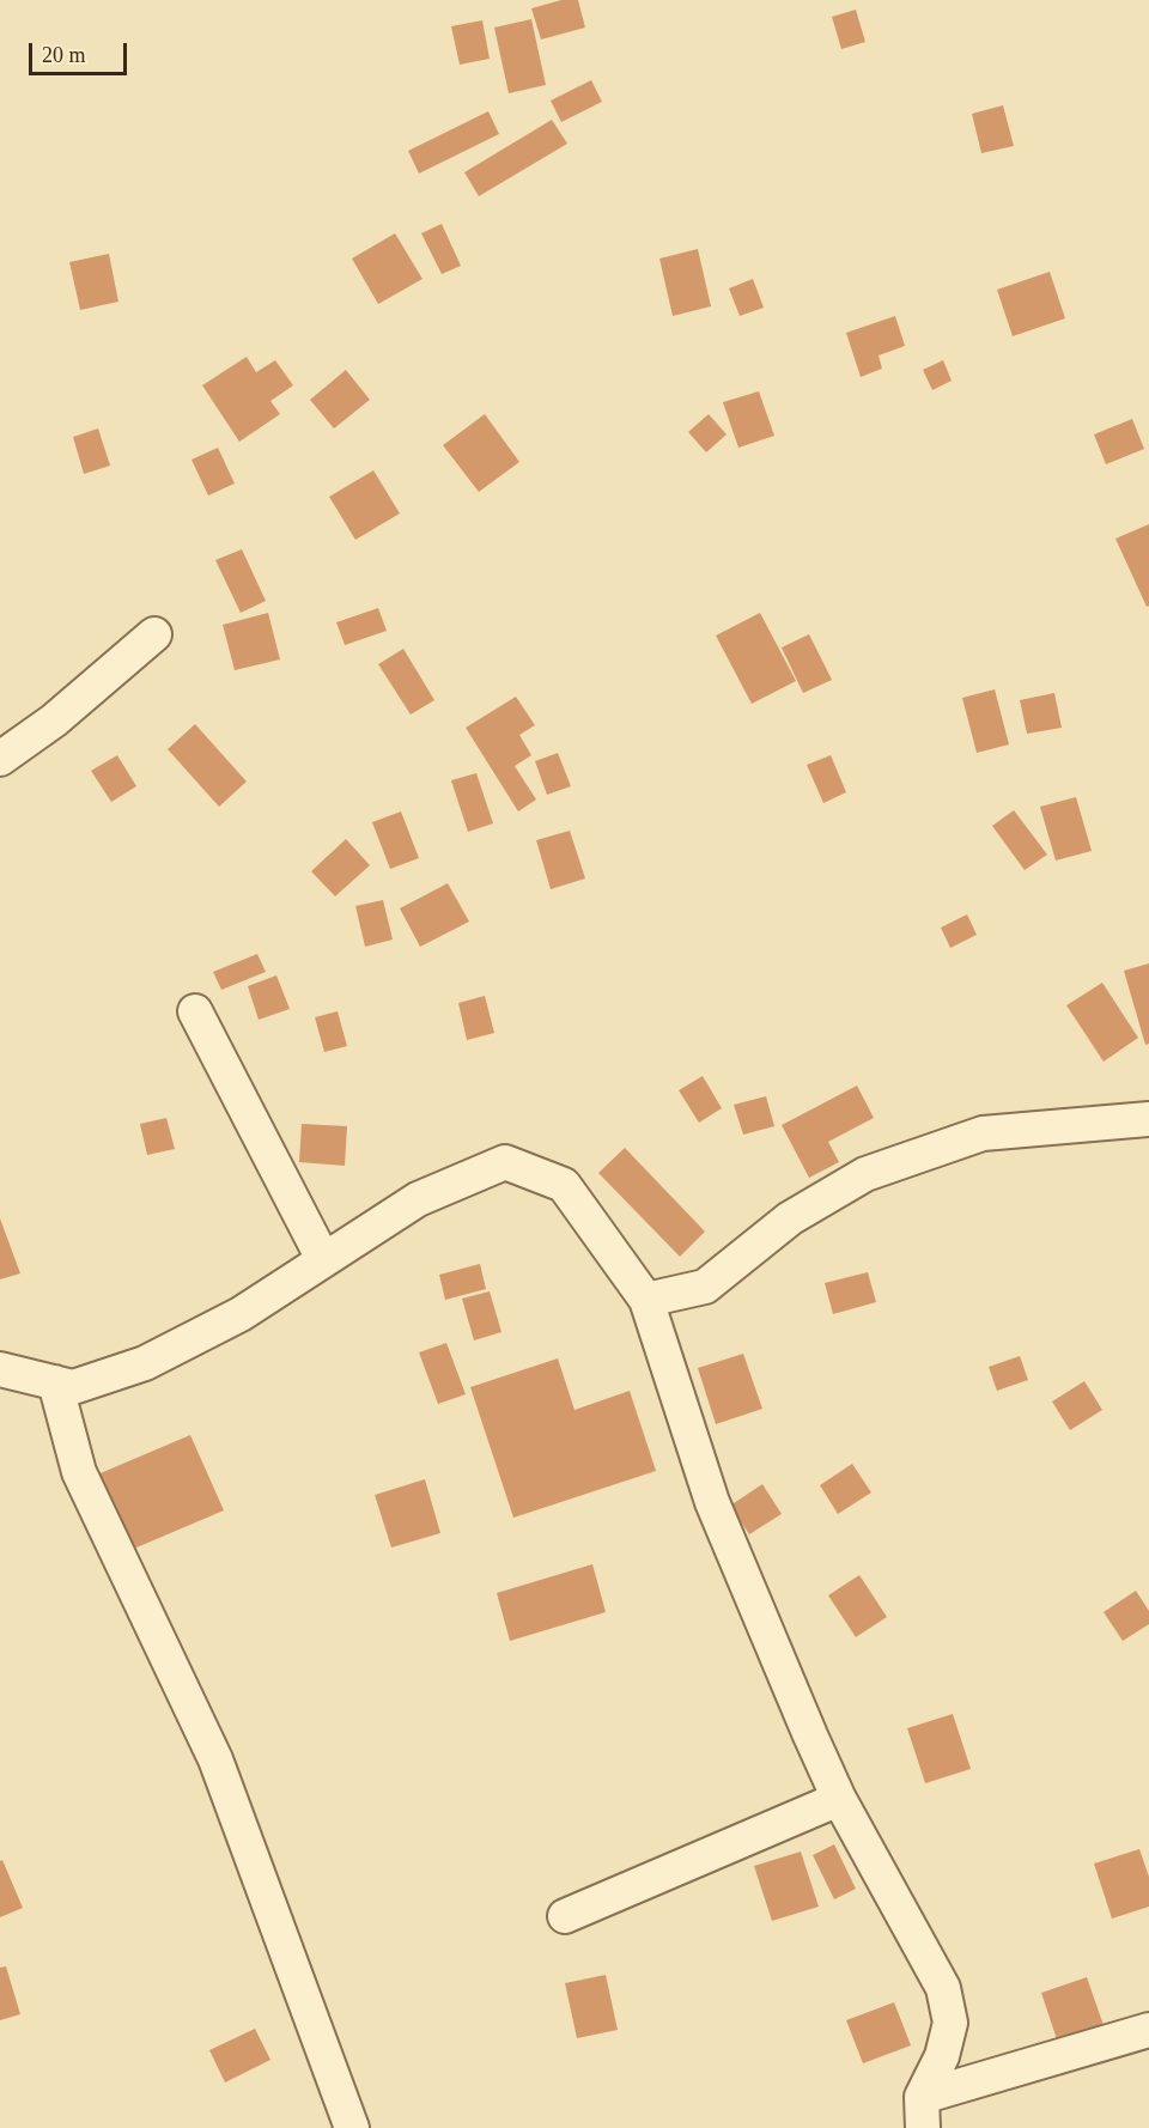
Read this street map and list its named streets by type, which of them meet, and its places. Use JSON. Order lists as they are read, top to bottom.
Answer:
{
  "scale_bar": "20 m"
}
